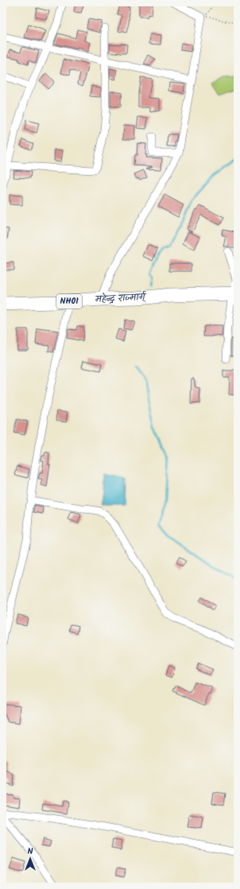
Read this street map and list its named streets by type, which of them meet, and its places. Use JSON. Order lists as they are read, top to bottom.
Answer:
{
  "streets": {
    "highway": ["महेन्द्र राज्मार्ग्", "NH01"]
  },
  "north": "top"
}
